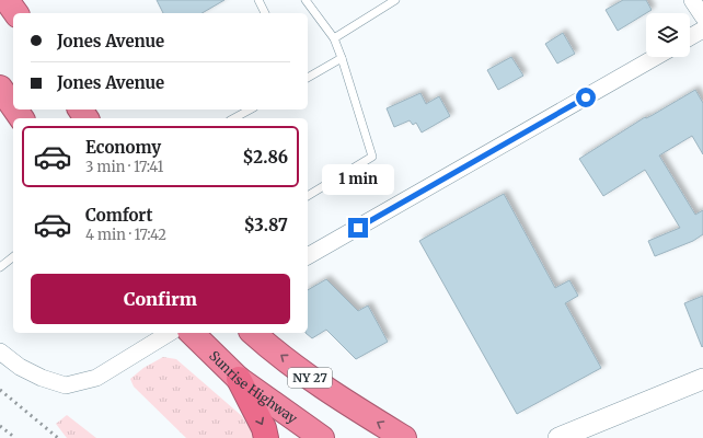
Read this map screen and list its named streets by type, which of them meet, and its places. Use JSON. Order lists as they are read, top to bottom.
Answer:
{
  "streets": {
    "highway": ["NY 27", "Sunrise Highway"]
  },
  "page": {
    "banner": ["Jones Avenue", "Jones Avenue"],
    "list": [
      {
        "name": "Economy",
        "note": "3 min · 17:41",
        "value": "$2.86"
      },
      {
        "name": "Comfort",
        "note": "4 min · 17:42",
        "value": "$3.87"
      }
    ],
    "bubble": "1 min",
    "buttons": "Confirm"
  }
}
